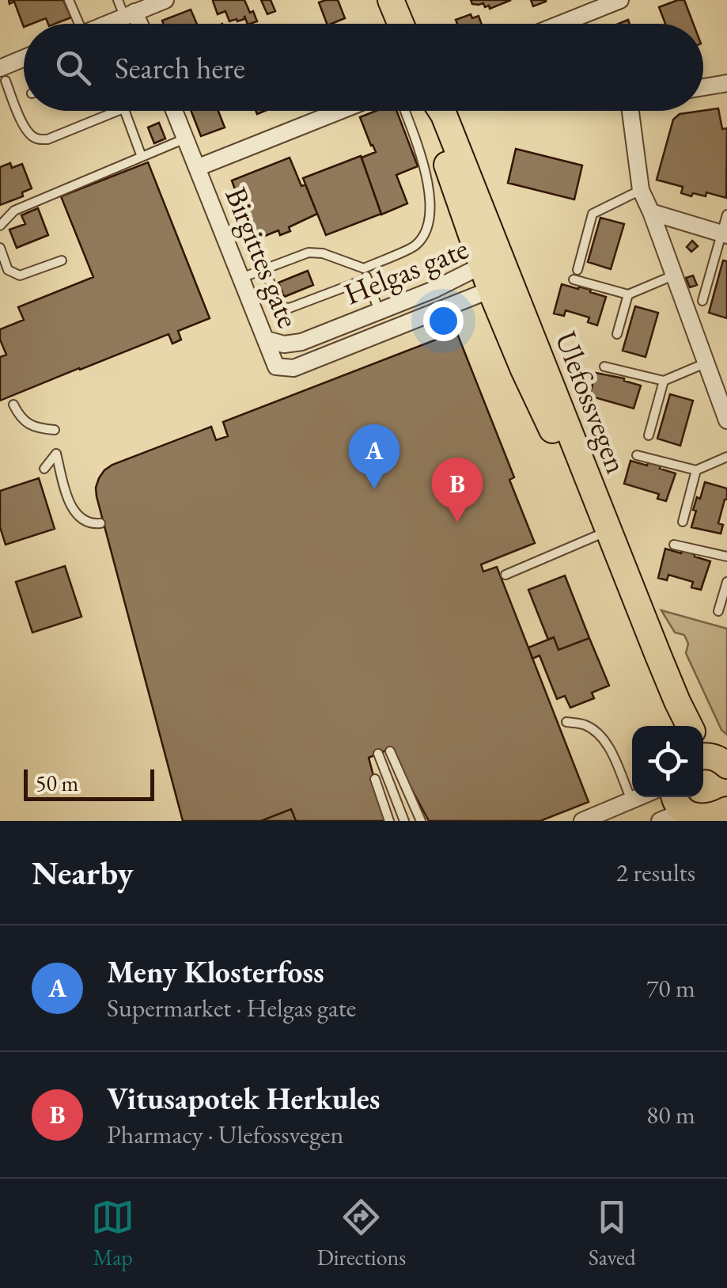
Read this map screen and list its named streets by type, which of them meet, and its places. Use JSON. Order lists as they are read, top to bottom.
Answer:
{
  "streets": {
    "main road": ["Ulefossvegen"],
    "street": ["Birgittes gate", "Helgas gate"]
  },
  "crossings": [
    ["Birgittes gate", "Helgas gate"],
    ["Helgas gate", "Ulefossvegen"]
  ],
  "scale_bar": "50 m",
  "page": {
    "search": "Search here",
    "pins": ["A", "B"],
    "scale": "50 m",
    "heading": ["Nearby", "2 results"],
    "list": [
      {
        "mark": "A",
        "name": "Meny Klosterfoss",
        "note": "Supermarket · Helgas gate",
        "value": "70 m"
      },
      {
        "mark": "B",
        "name": "Vitusapotek Herkules",
        "note": "Pharmacy · Ulefossvegen",
        "value": "80 m"
      }
    ],
    "nav": ["Map", "Directions", "Saved"]
  }
}
